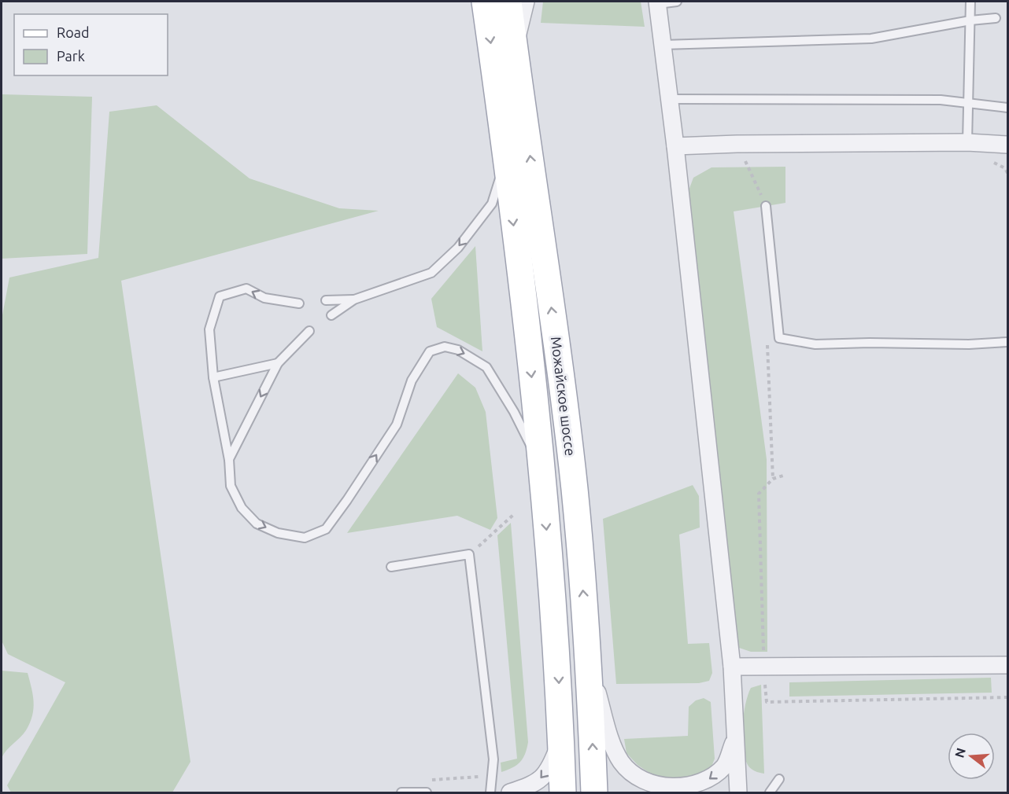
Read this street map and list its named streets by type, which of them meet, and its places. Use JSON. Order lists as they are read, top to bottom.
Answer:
{
  "streets": {
    "main road": ["Можайское шоссе"]
  },
  "legend": ["Road", "Park"],
  "north": "left"
}
